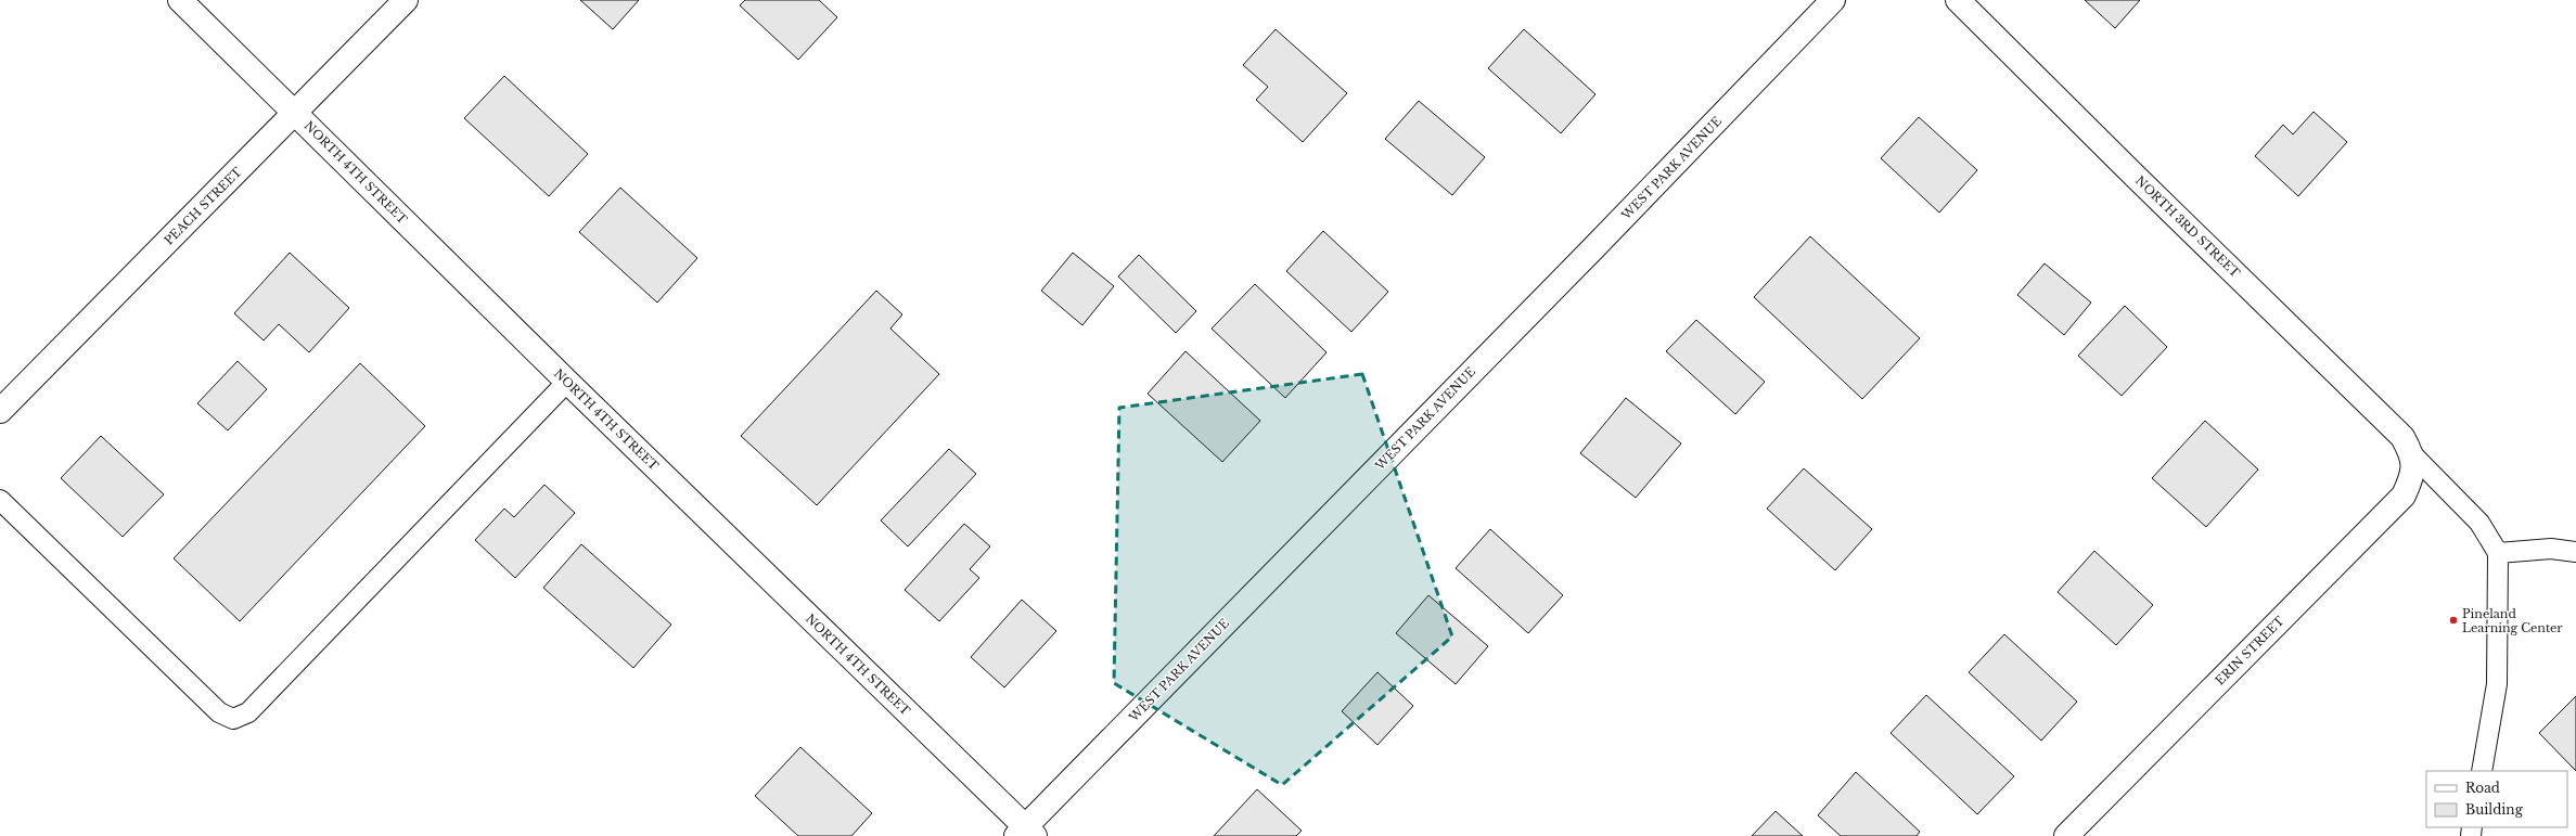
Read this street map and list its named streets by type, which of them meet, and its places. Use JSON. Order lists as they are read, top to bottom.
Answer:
{
  "streets": {
    "street": [
      "WEST PARK AVENUE",
      "NORTH 4TH STREET",
      "PEACH STREET",
      "NORTH 3RD STREET",
      "ERIN STREET"
    ]
  },
  "crossings": [
    ["WEST PARK AVENUE", "NORTH 4TH STREET"],
    ["NORTH 4TH STREET", "PEACH STREET"],
    ["NORTH 3RD STREET", "ERIN STREET"]
  ],
  "places": ["Pineland Learning Center"],
  "legend": ["Road", "Building"]
}
